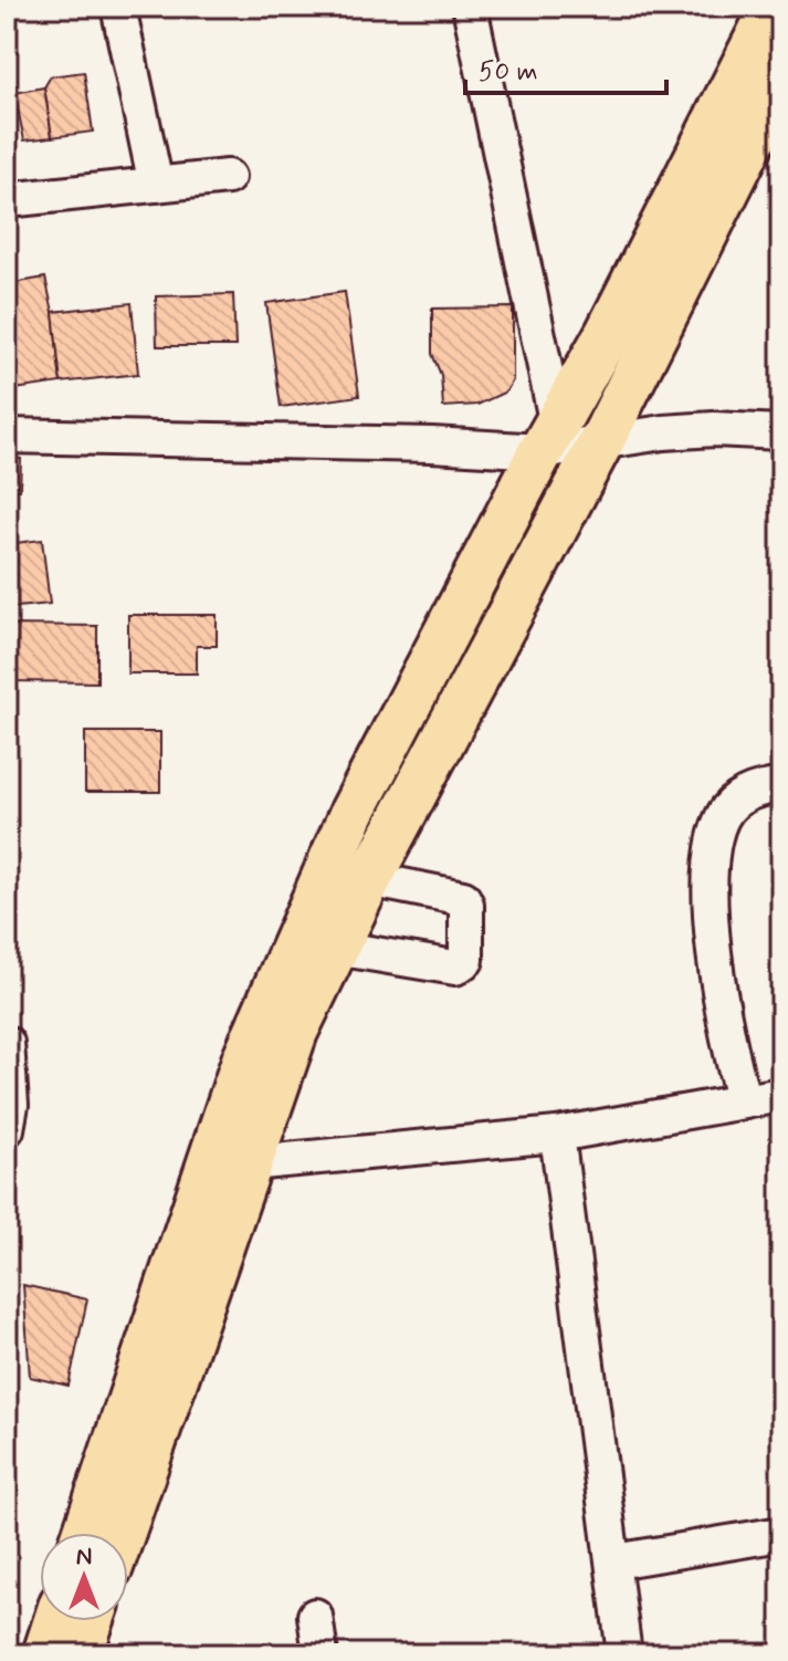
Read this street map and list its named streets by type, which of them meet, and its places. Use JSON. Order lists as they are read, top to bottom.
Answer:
{
  "scale_bar": "50 m",
  "north": "top"
}
